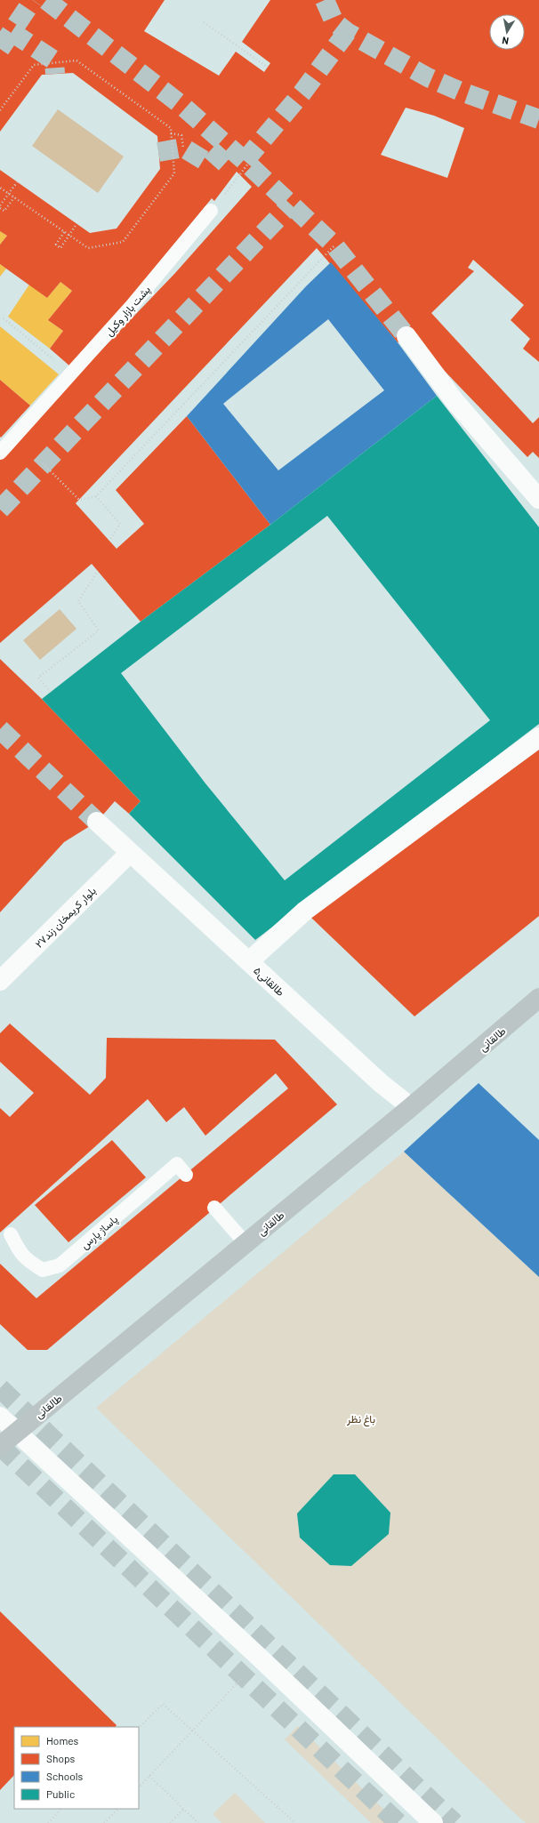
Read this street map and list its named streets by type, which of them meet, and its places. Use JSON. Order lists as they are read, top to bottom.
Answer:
{
  "streets": {
    "street": ["بلوار کریمخان زند۲۷", "طالقانی۵", "طالقانی"],
    "lane": ["پشت بازار وکیل", "پاساژ پارس"]
  },
  "crossings": [
    ["بلوار کریمخان زند۲۷", "طالقانی۵"],
    ["طالقانی۵", "طالقانی"]
  ],
  "parks": ["باغ نظر"],
  "legend": [
    "Homes",
    "Shops",
    "Schools",
    "Public"
  ],
  "north": "bottom"
}
